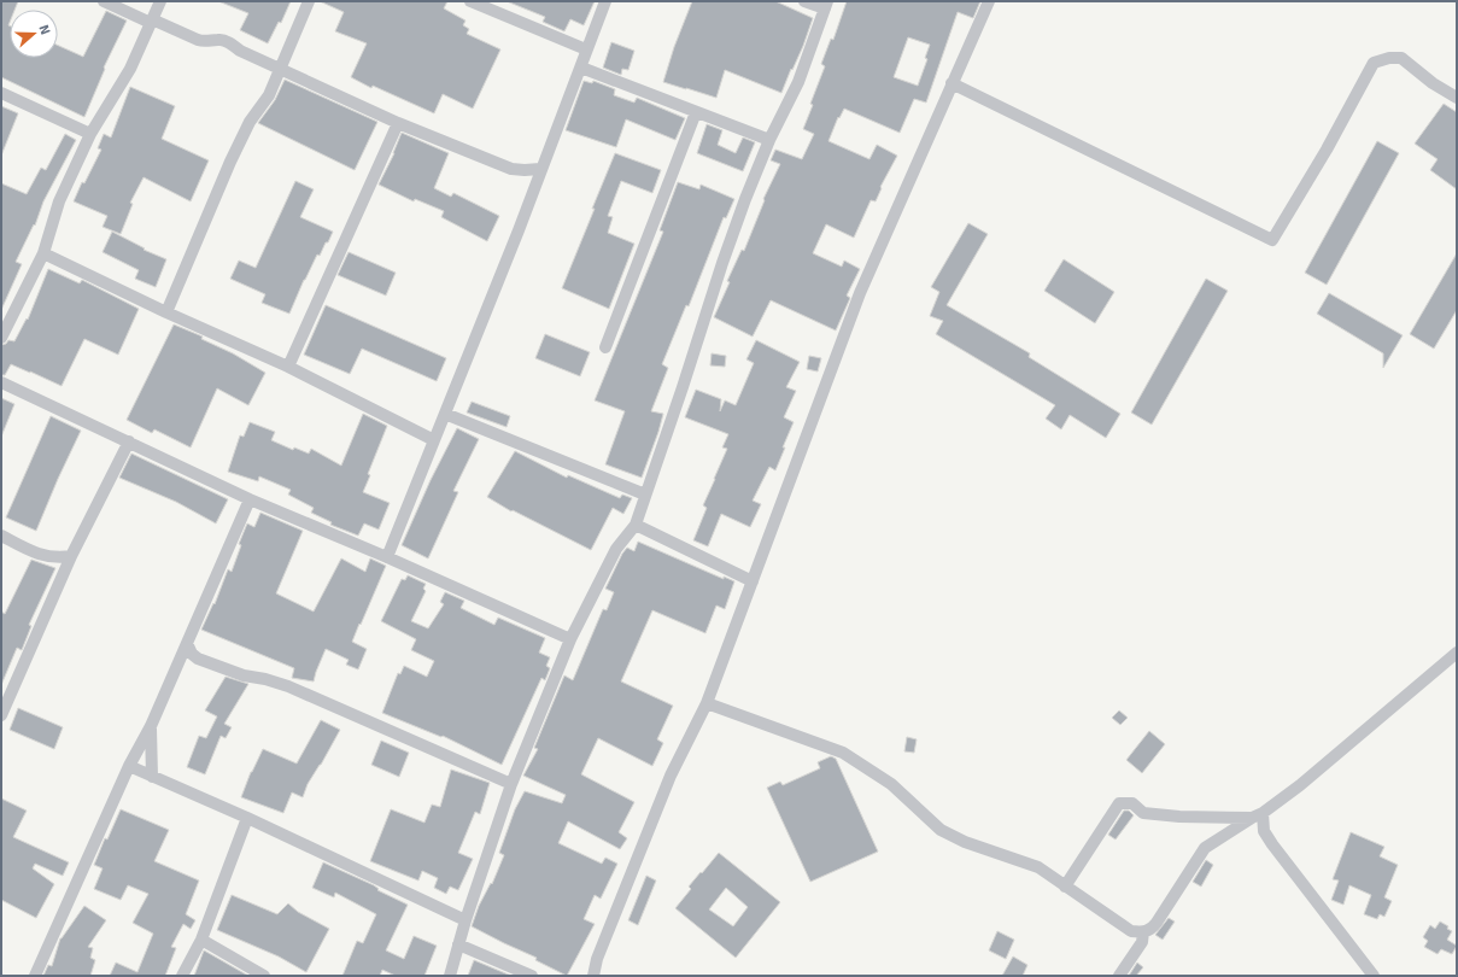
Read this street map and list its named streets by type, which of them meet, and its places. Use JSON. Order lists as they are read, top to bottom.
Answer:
{
  "north": "right"
}
